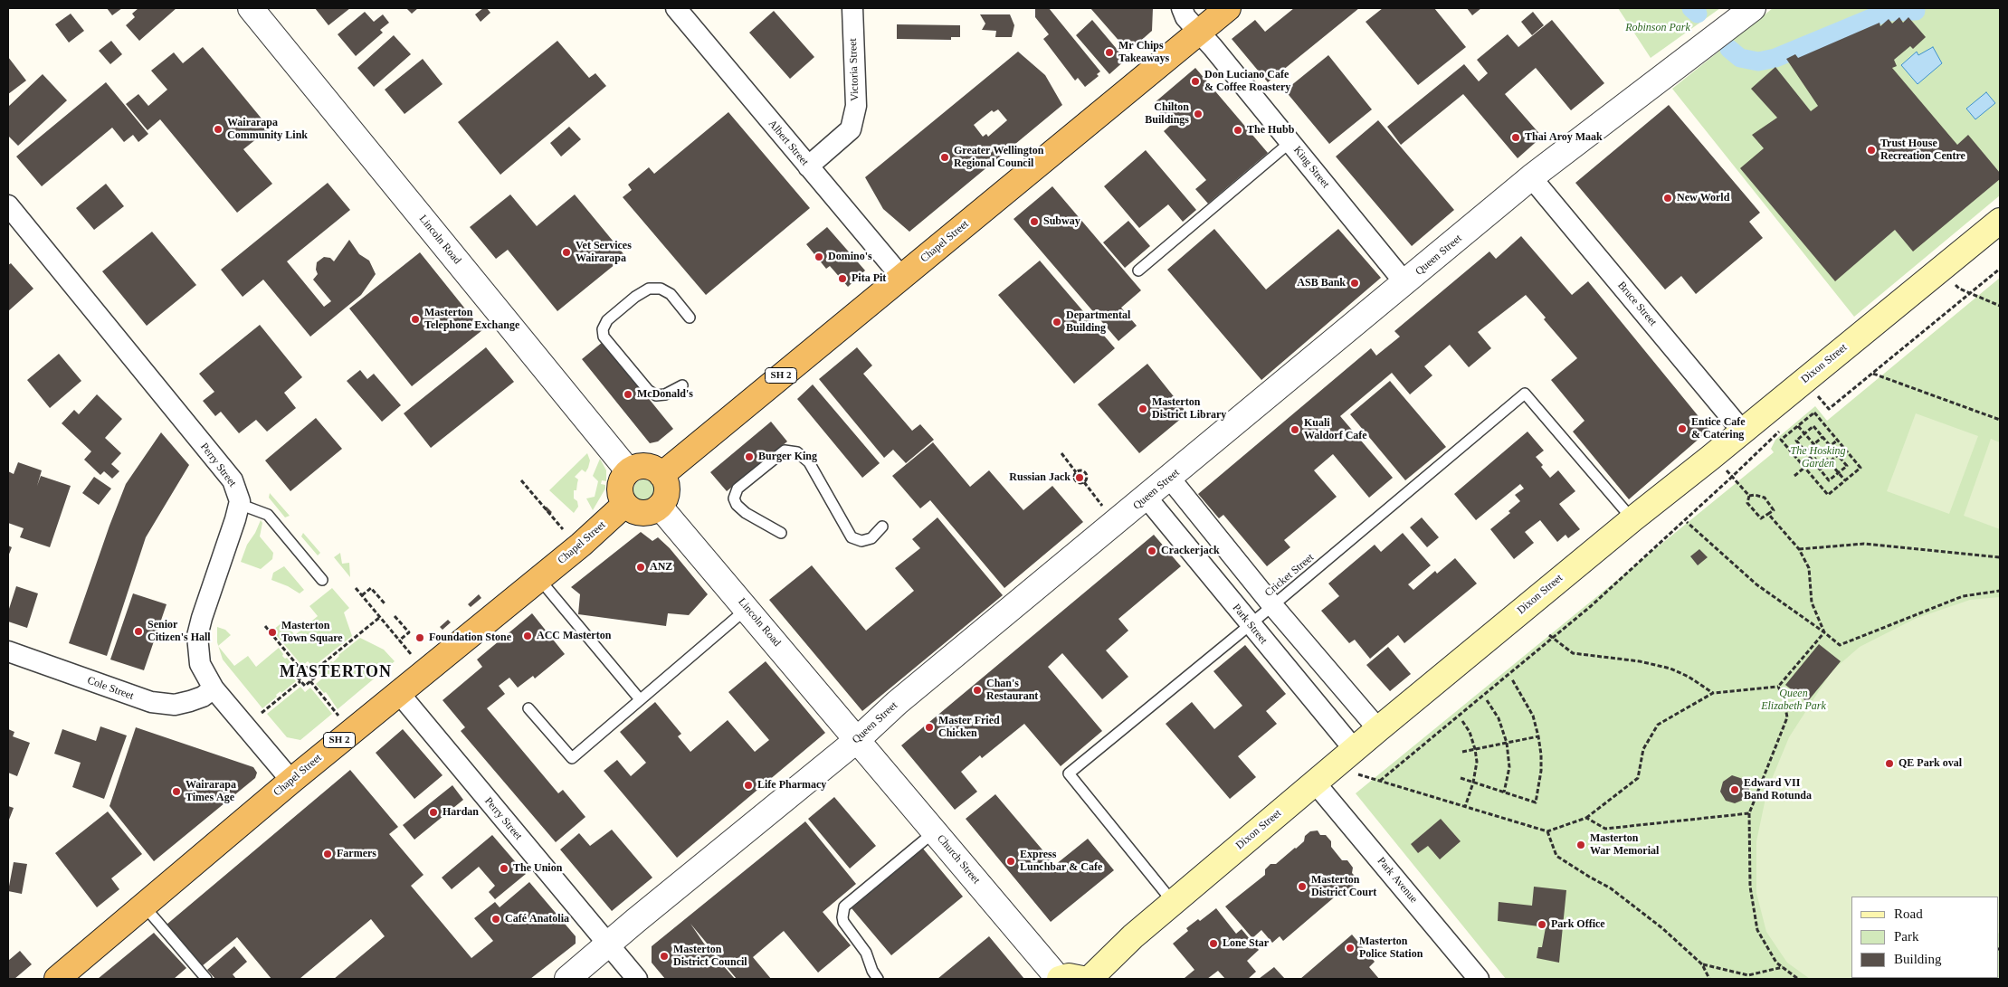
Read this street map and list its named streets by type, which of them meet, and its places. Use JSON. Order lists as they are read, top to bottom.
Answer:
{
  "streets": {
    "highway": ["Chapel Street", "SH 2"],
    "main road": ["Dixon Street"],
    "street": [
      "Victoria Street",
      "Albert Street",
      "King Street",
      "Lincoln Road",
      "Queen Street",
      "Bruce Street",
      "Perry Street",
      "Park Street",
      "Cole Street",
      "Church Street",
      "Park Avenue"
    ],
    "lane": ["Cricket Street"]
  },
  "crossings": [
    ["Victoria Street", "Albert Street"],
    ["Albert Street", "Chapel Street"],
    ["King Street", "Chapel Street"],
    ["King Street", "Queen Street"],
    ["Lincoln Road", "Chapel Street"],
    ["Lincoln Road", "Queen Street"],
    ["Lincoln Road", "Church Street"],
    ["Chapel Street", "Perry Street"],
    ["Queen Street", "Bruce Street"],
    ["Queen Street", "Perry Street"],
    ["Queen Street", "Park Street"],
    ["Queen Street", "Church Street"],
    ["Bruce Street", "Dixon Street"],
    ["Dixon Street", "Cricket Street"],
    ["Dixon Street", "Park Street"],
    ["Dixon Street", "Park Avenue"],
    ["Cricket Street", "Park Street"]
  ],
  "districts": ["MASTERTON"],
  "parks": ["Robinson Park", "The Hosking Garden", "Queen Elizabeth Park"],
  "places": [
    "Mr Chips Takeaways",
    "Don Luciano Cafe & Coffee Roastery",
    "Chilton Buildings",
    "Wairarapa Community Link",
    "The Hubb",
    "Thai Aroy Maak",
    "Trust House Recreation Centre",
    "Greater Wellington Regional Council",
    "New World",
    "Subway",
    "Vet Services Wairarapa",
    "Domino's",
    "Pita Pit",
    "ASB Bank",
    "Masterton Telephone Exchange",
    "Departmental Building",
    "McDonald's",
    "Masterton District Library",
    "Entice Cafe & Catering",
    "Kuali Waldorf Cafe",
    "Burger King",
    "Russian Jack",
    "Crackerjack",
    "ANZ",
    "Senior Citizen's Hall",
    "Masterton Town Square",
    "ACC Masterton",
    "Foundation Stone",
    "Chan's Restaurant",
    "Master Fried Chicken",
    "QE Park oval",
    "Life Pharmacy",
    "Edward VII Band Rotunda",
    "Wairarapa Times Age",
    "Hardan",
    "Masterton War Memorial",
    "Farmers",
    "Express Lunchbar & Cafe",
    "The Union",
    "Masterton District Court",
    "Café Anatolia",
    "Park Office",
    "Lone Star",
    "Masterton Police Station",
    "Masterton District Council"
  ],
  "legend": ["Road", "Park", "Building"]
}
